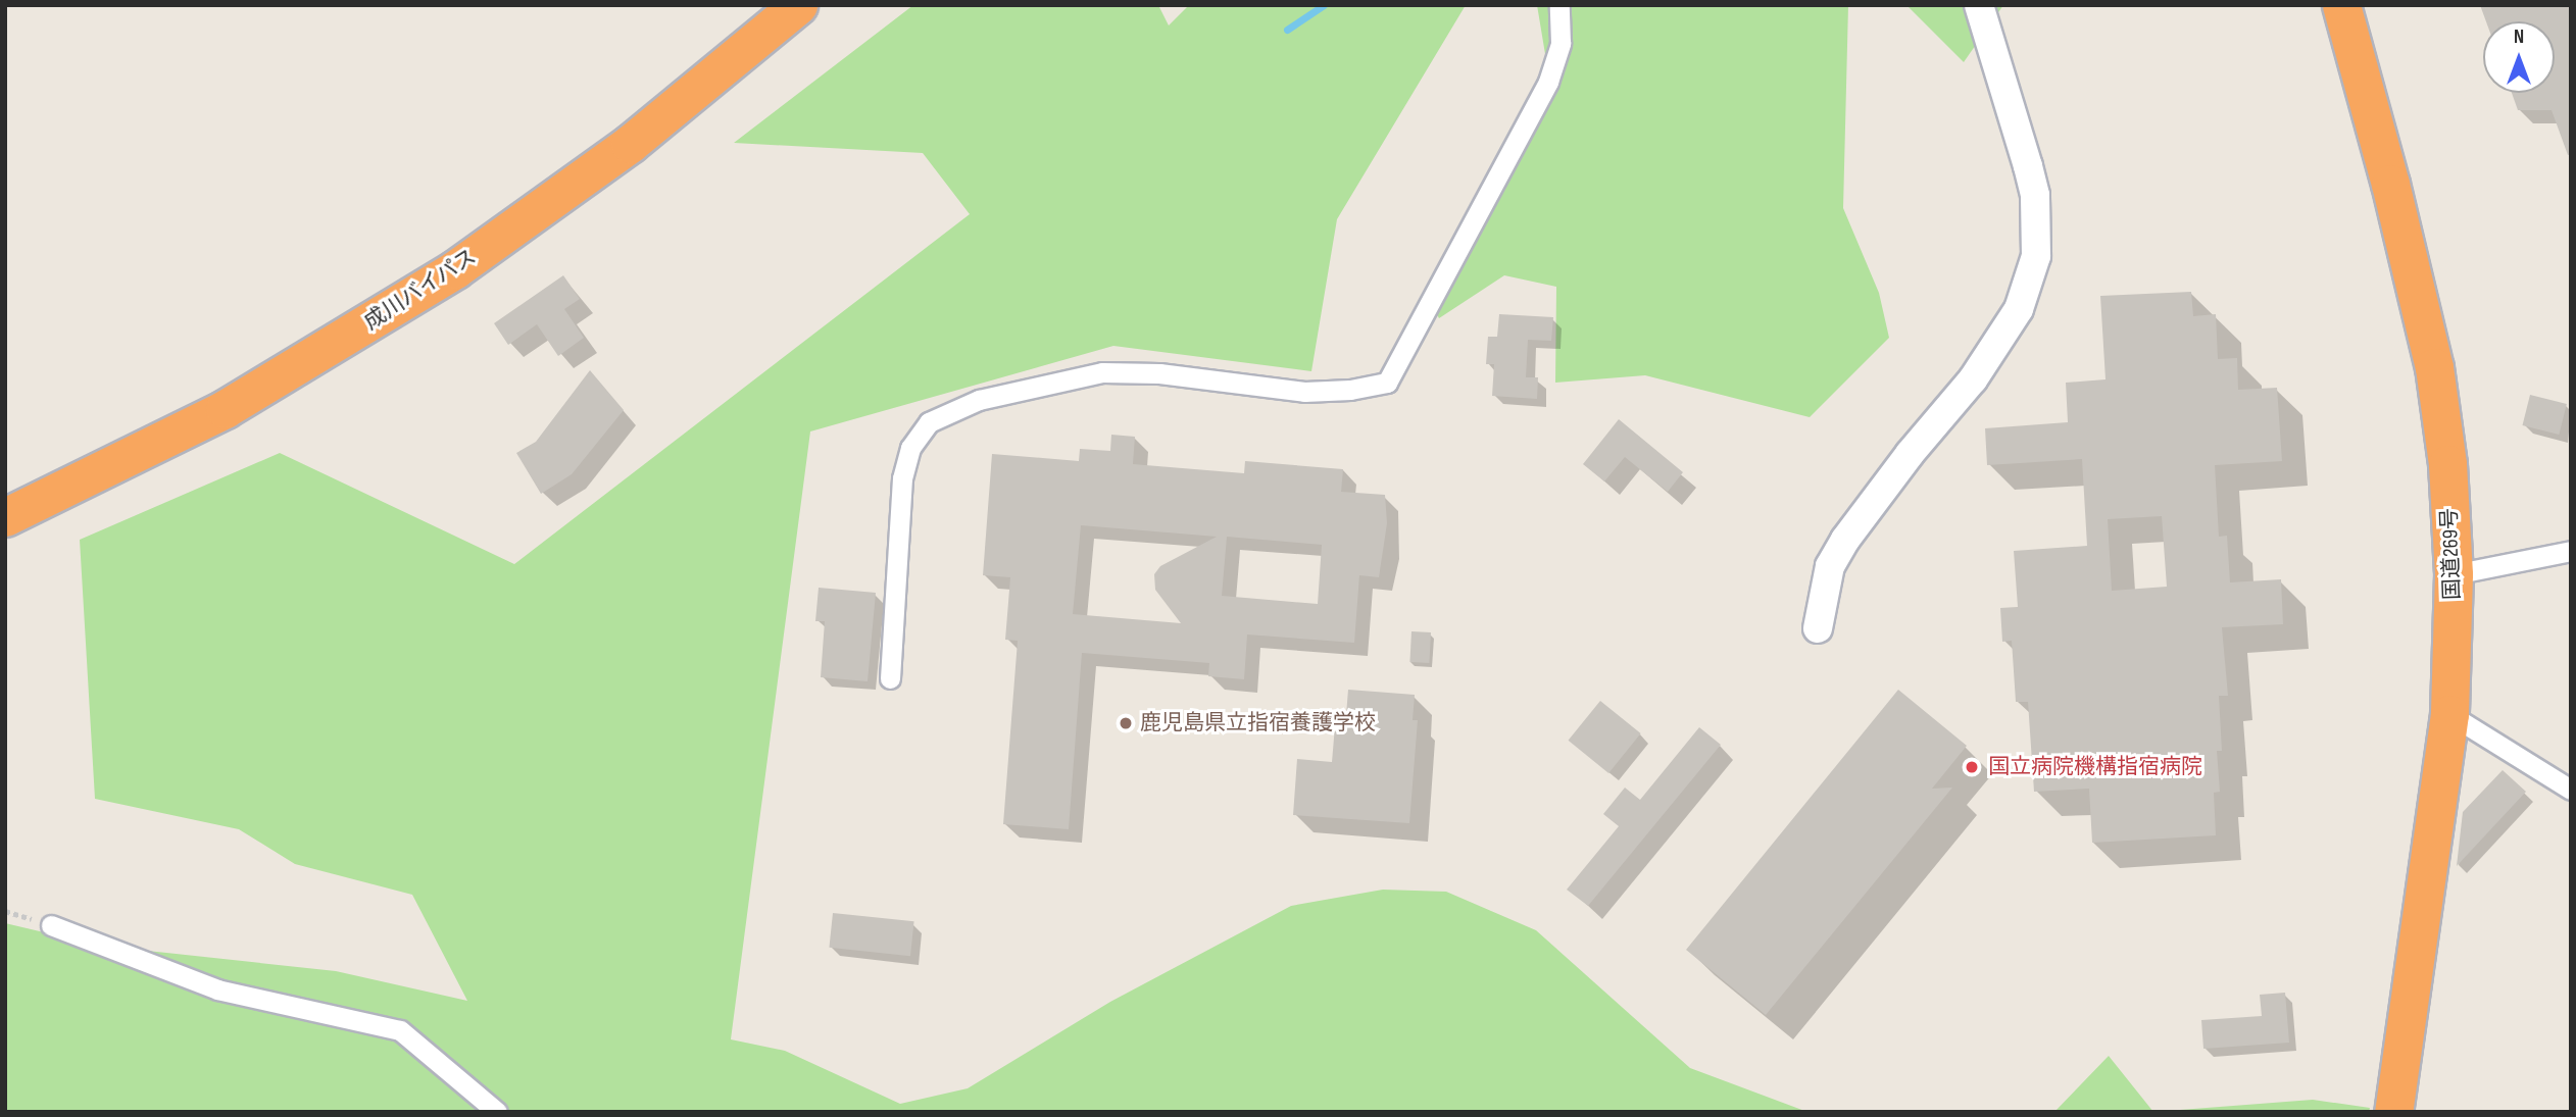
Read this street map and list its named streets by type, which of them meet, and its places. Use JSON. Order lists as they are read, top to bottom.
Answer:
{
  "streets": {
    "highway": ["成川バイパス", "国道269号"]
  },
  "places": ["鹿児島県立指宿養護学校", "国立病院機構指宿病院"],
  "north": "top"
}
